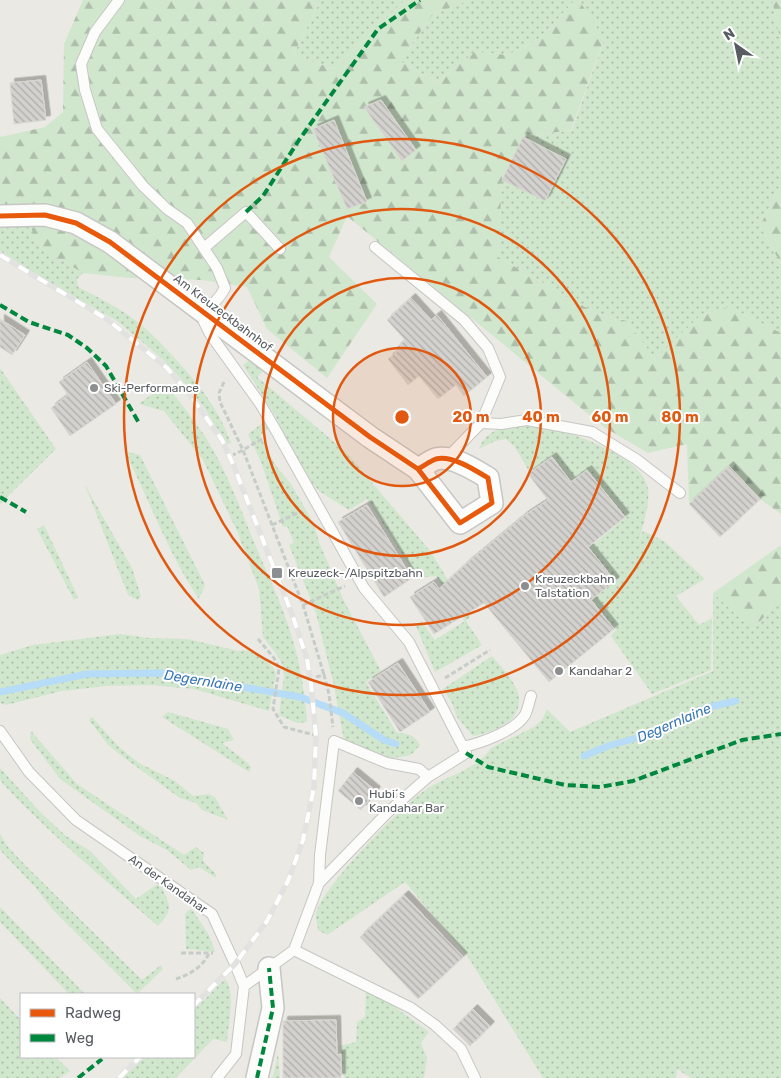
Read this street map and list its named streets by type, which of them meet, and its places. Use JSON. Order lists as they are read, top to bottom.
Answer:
{
  "streets": {
    "street": ["Am Kreuzeckbahnhof"],
    "lane": ["An der Kandahar"]
  },
  "water": ["Degernlaine"],
  "places": {
    "other": [
      "Ski-Performance",
      "Kreuzeckbahn Talstation",
      "Kandahar 2",
      "Hubi´s Kandahar Bar"
    ],
    "transit": ["Kreuzeck-/Alpspitzbahn"]
  },
  "legend": ["Radweg", "Weg"],
  "north": "top left",
  "rings": [
    "20 m",
    "40 m",
    "60 m",
    "80 m"
  ]
}
